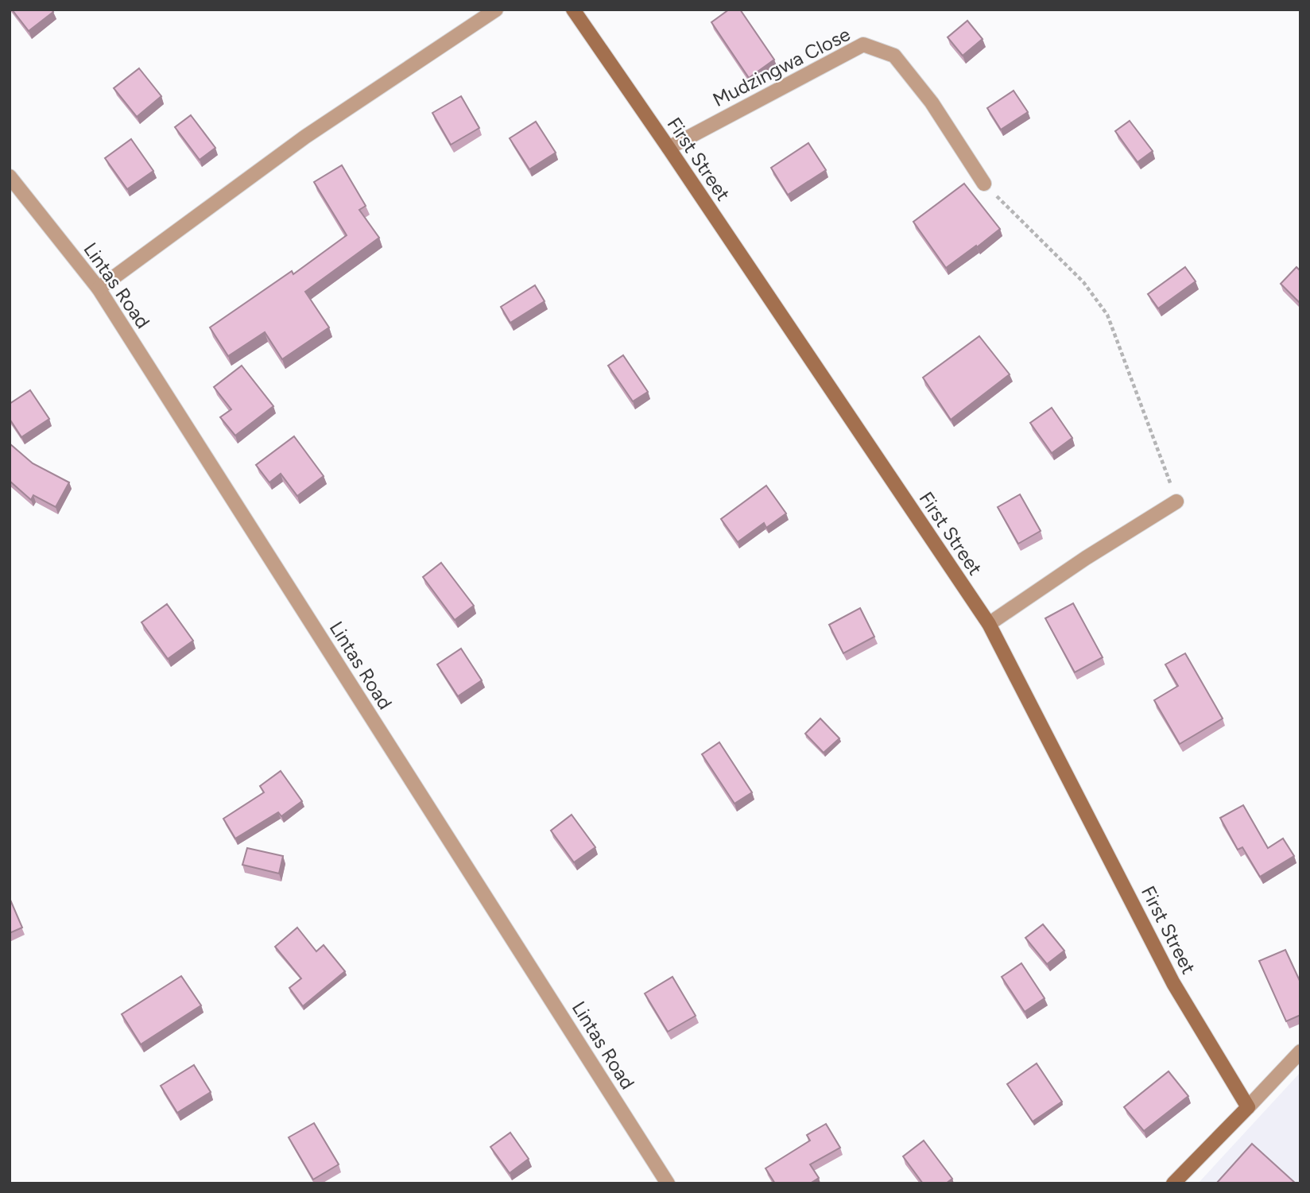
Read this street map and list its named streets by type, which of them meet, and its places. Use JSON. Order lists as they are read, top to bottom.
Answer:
{
  "streets": {
    "street": ["Mudzingwa Close", "First Street", "Lintas Road"]
  },
  "crossings": [
    ["Mudzingwa Close", "First Street"]
  ]
}
